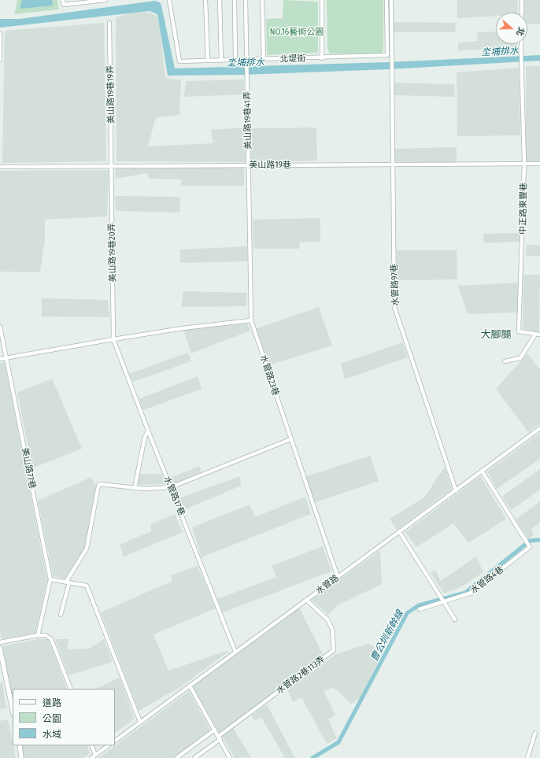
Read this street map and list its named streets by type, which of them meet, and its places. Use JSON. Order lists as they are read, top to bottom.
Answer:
{
  "streets": {
    "street": [
      "北堤街",
      "美山路19巷19弄",
      "美山路19巷41弄",
      "美山路19巷",
      "中正路東豐巷",
      "美山路19巷20弄",
      "水管路97巷",
      "水管路23巷",
      "美山路77巷",
      "水管路17巷",
      "水管路4巷",
      "水管路",
      "水管路2巷113弄"
    ]
  },
  "crossings": [
    ["北堤街", "美山路19巷41弄"],
    ["北堤街", "水管路97巷"],
    ["美山路19巷19弄", "美山路19巷"],
    ["美山路19巷19弄", "美山路19巷20弄"],
    ["美山路19巷41弄", "美山路19巷"],
    ["美山路19巷41弄", "水管路23巷"],
    ["美山路19巷", "中正路東豐巷"],
    ["美山路19巷", "美山路19巷20弄"],
    ["美山路19巷", "水管路97巷"],
    ["美山路19巷", "水管路23巷"],
    ["美山路19巷20弄", "水管路17巷"],
    ["水管路97巷", "水管路"],
    ["水管路23巷", "水管路"],
    ["水管路17巷", "水管路"],
    ["水管路4巷", "水管路"],
    ["水管路", "水管路2巷113弄"]
  ],
  "districts": ["大腳腿"],
  "water": ["坔埔排水", "曹公圳新幹線"],
  "parks": ["NO.16藝術公園"],
  "legend": ["道路", "公園", "水域"],
  "north": "right"
}
